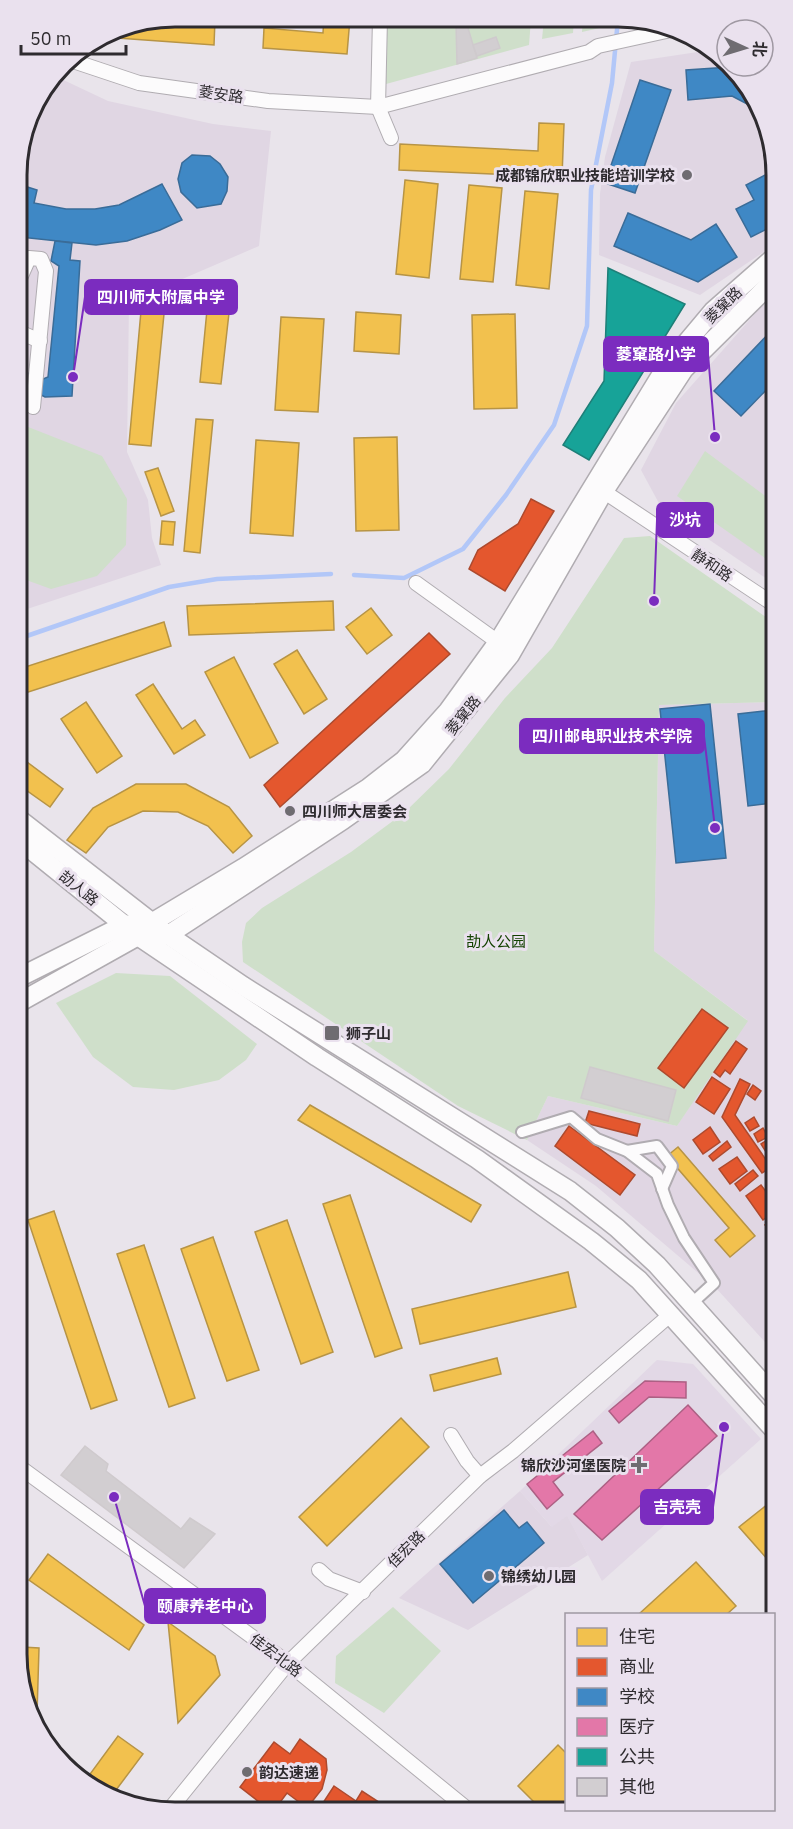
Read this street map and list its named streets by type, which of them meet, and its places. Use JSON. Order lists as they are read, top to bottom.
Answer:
{
  "streets": {
    "street": [
      "菱安路",
      "菱窠路",
      "静和路",
      "劼人路",
      "佳宏路",
      "佳宏北路"
    ]
  },
  "crossings": [
    ["菱窠路", "静和路"],
    ["菱窠路", "劼人路"],
    ["劼人路", "佳宏路"],
    ["佳宏路", "佳宏北路"]
  ],
  "parks": ["劼人公园"],
  "places": {
    "other": [
      "成都锦欣职业技能培训学校",
      "四川师大附属中学",
      "菱窠路小学",
      "沙坑",
      "四川师大居委会",
      "四川邮电职业技术学院",
      "吉壳壳",
      "颐康养老中心",
      "锦绣幼儿园",
      "韵达速递"
    ],
    "transit": ["狮子山"],
    "health": ["锦欣沙河堡医院"]
  },
  "legend": [
    "住宅",
    "商业",
    "学校",
    "医疗",
    "公共",
    "其他"
  ],
  "scale_bar": "50 m",
  "north": "right"
}
